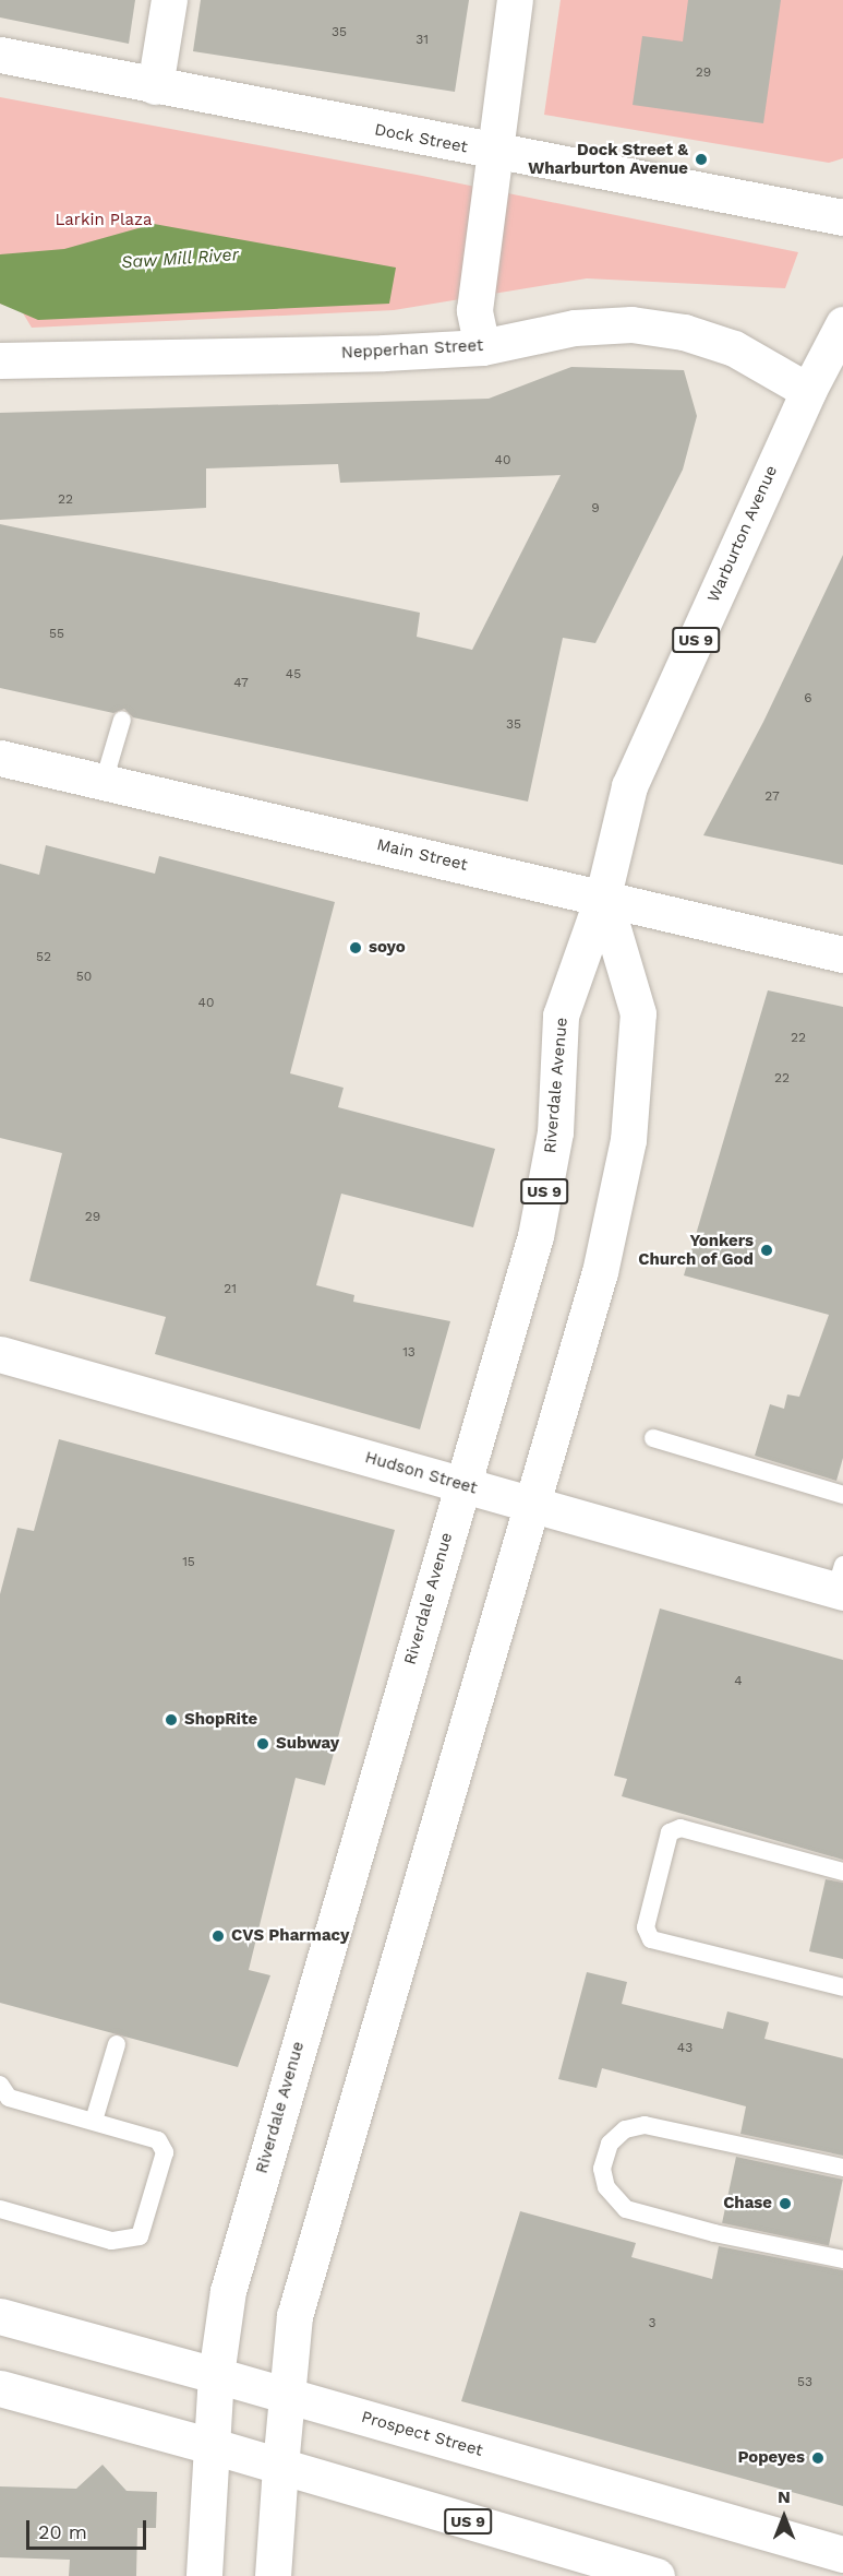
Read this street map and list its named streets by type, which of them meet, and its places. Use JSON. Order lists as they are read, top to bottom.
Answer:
{
  "streets": {
    "main road": [
      "Dock Street",
      "Nepperhan Street",
      "Warburton Avenue",
      "US 9",
      "Main Street",
      "Riverdale Avenue",
      "Hudson Street",
      "Prospect Street"
    ]
  },
  "crossings": [
    ["Nepperhan Street", "Warburton Avenue"],
    ["Warburton Avenue", "Main Street"],
    ["Warburton Avenue", "Riverdale Avenue"],
    ["US 9", "Riverdale Avenue"],
    ["Main Street", "Riverdale Avenue"],
    ["Riverdale Avenue", "Hudson Street"],
    ["Riverdale Avenue", "Prospect Street"]
  ],
  "water": ["Saw Mill River"],
  "parks": ["Larkin Plaza"],
  "places": [
    "Dock Street & Wharburton Avenue",
    "soyo",
    "Yonkers Church of God",
    "ShopRite",
    "Subway",
    "CVS Pharmacy",
    "Chase",
    "Popeyes"
  ],
  "house_numbers": [
    "35",
    "31",
    "29",
    "40",
    "22",
    "9",
    "55",
    "45",
    "47",
    "6",
    "35",
    "27",
    "52",
    "50",
    "40",
    "22",
    "22",
    "29",
    "21",
    "13",
    "15",
    "4",
    "43",
    "3",
    "53"
  ],
  "scale_bar": "20 m",
  "north": "top"
}
